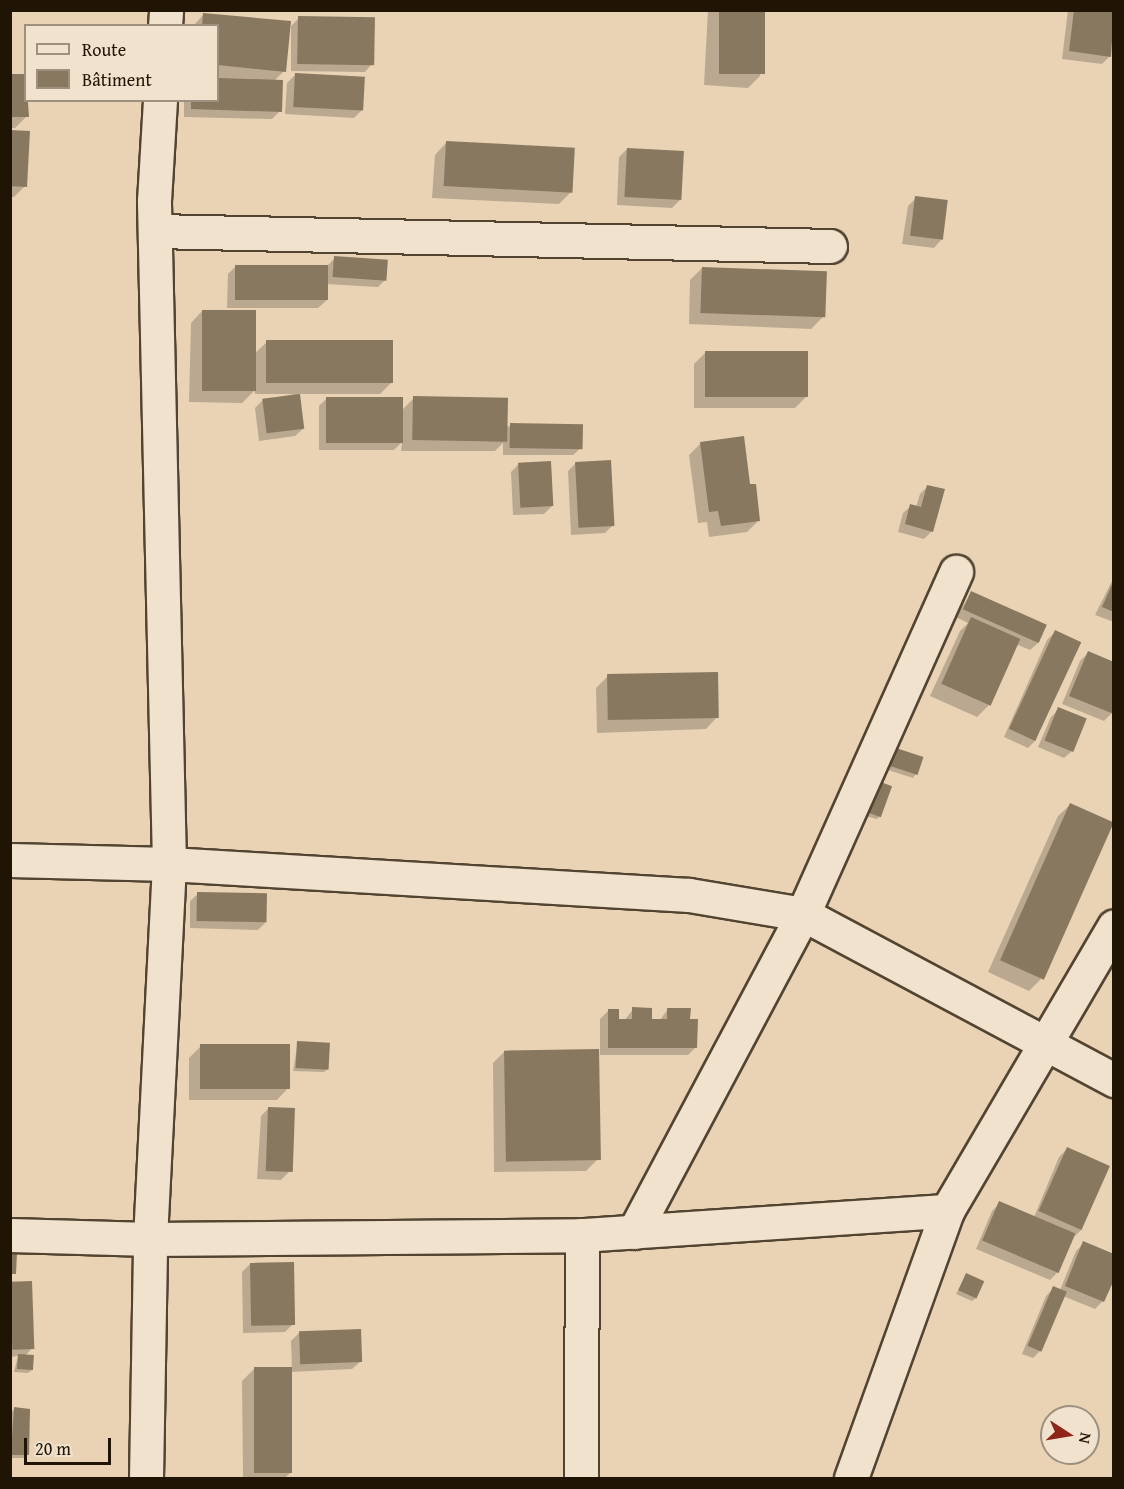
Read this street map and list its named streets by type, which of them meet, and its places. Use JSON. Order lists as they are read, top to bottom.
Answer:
{
  "legend": ["Route", "Bâtiment"],
  "scale_bar": "20 m",
  "north": "right"
}
